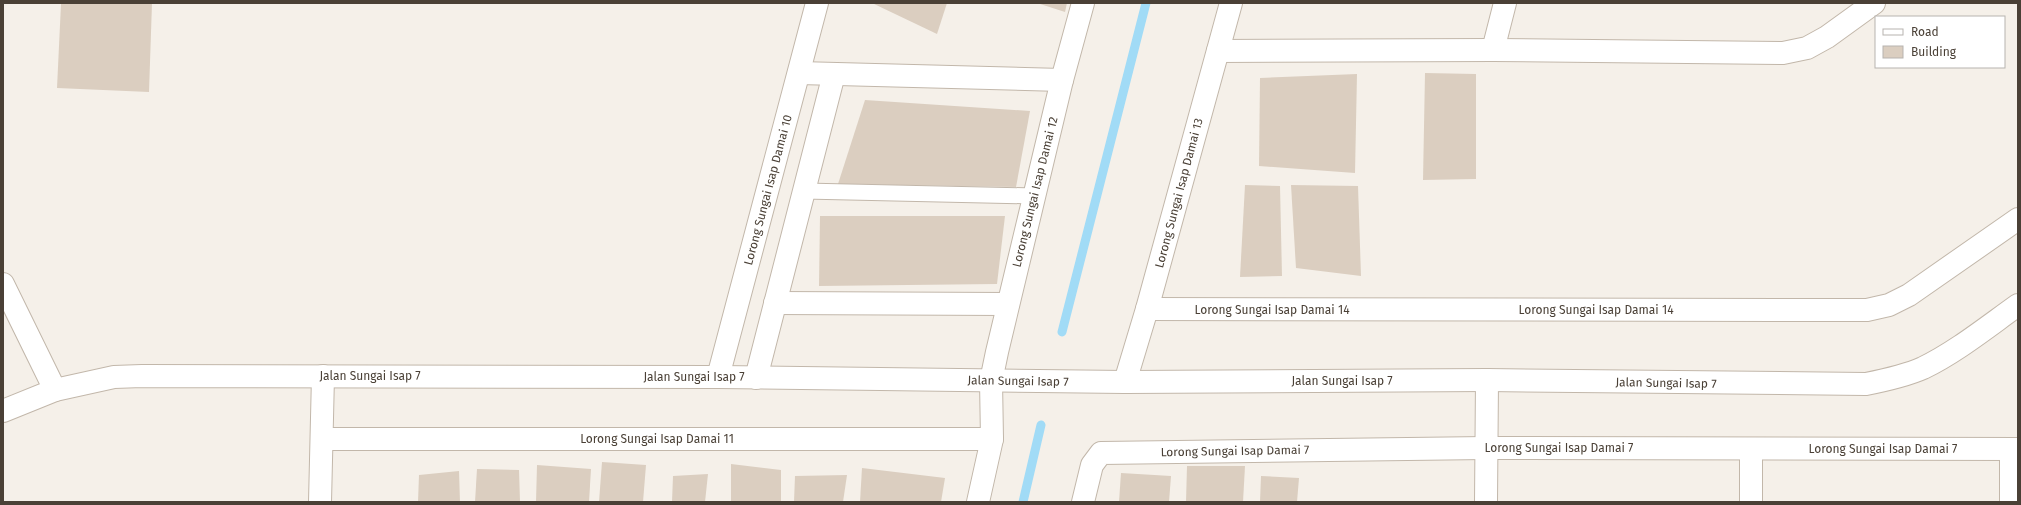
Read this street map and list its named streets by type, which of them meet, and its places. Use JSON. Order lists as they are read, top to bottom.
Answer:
{
  "streets": {
    "street": [
      "Lorong Sungai Isap Damai 10",
      "Lorong Sungai Isap Damai 12",
      "Lorong Sungai Isap Damai 13",
      "Lorong Sungai Isap Damai 14",
      "Jalan Sungai Isap 7",
      "Lorong Sungai Isap Damai 11",
      "Lorong Sungai Isap Damai 7"
    ]
  },
  "crossings": [
    ["Lorong Sungai Isap Damai 10", "Jalan Sungai Isap 7"],
    ["Lorong Sungai Isap Damai 12", "Jalan Sungai Isap 7"],
    ["Lorong Sungai Isap Damai 13", "Lorong Sungai Isap Damai 14"],
    ["Lorong Sungai Isap Damai 13", "Jalan Sungai Isap 7"]
  ],
  "legend": ["Road", "Building"]
}
